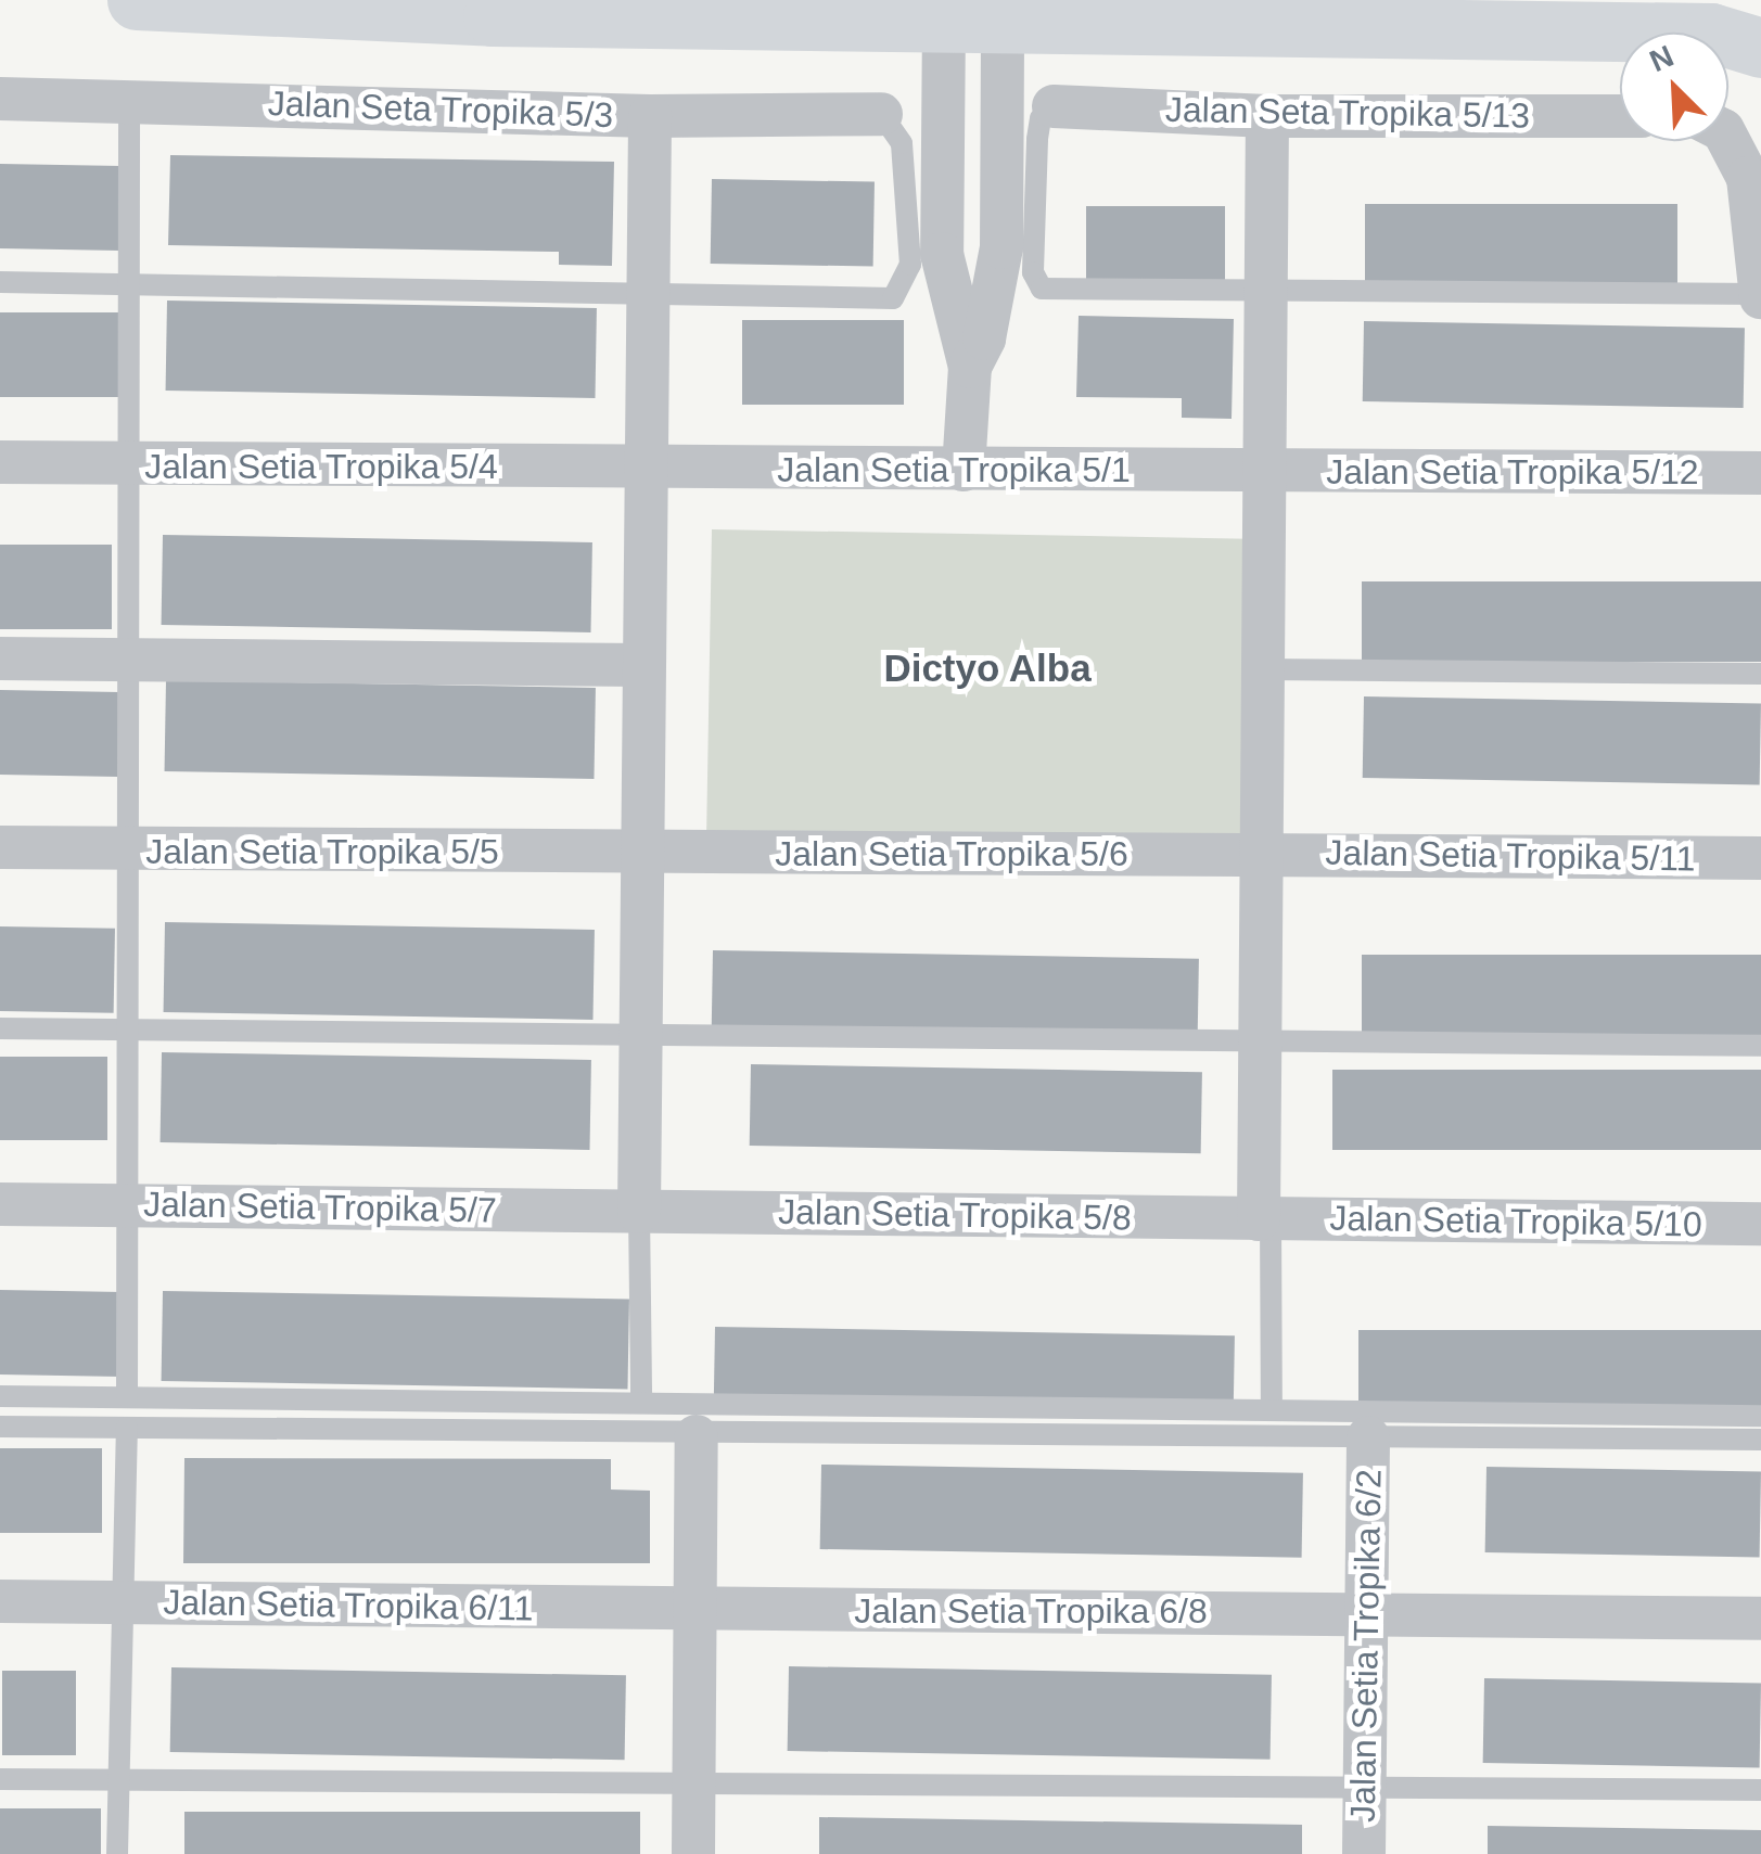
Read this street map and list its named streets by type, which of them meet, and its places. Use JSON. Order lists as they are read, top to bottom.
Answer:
{
  "streets": {
    "street": [
      "Jalan Seta Tropika 5/3",
      "Jalan Seta Tropika 5/13",
      "Jalan Setia Tropika 5/4",
      "Jalan Setia Tropika 5/1",
      "Jalan Setia Tropika 5/12",
      "Jalan Setia Tropika 5/5",
      "Jalan Setia Tropika 5/6",
      "Jalan Setia Tropika 5/11",
      "Jalan Setia Tropika 5/7",
      "Jalan Setia Tropika 5/8",
      "Jalan Setia Tropika 5/10",
      "Jalan Setia Tropika 6/11",
      "Jalan Setia Tropika 6/8",
      "Jalan Setia Tropika 6/2"
    ]
  },
  "crossings": [
    ["Jalan Setia Tropika 5/4", "Jalan Setia Tropika 5/1"],
    ["Jalan Setia Tropika 5/1", "Jalan Setia Tropika 5/12"],
    ["Jalan Setia Tropika 5/5", "Jalan Setia Tropika 5/6"],
    ["Jalan Setia Tropika 5/6", "Jalan Setia Tropika 5/11"],
    ["Jalan Setia Tropika 5/7", "Jalan Setia Tropika 5/8"],
    ["Jalan Setia Tropika 5/8", "Jalan Setia Tropika 5/10"],
    ["Jalan Setia Tropika 6/11", "Jalan Setia Tropika 6/8"],
    ["Jalan Setia Tropika 6/8", "Jalan Setia Tropika 6/2"]
  ],
  "districts": ["Dictyo Alba"],
  "north": "top left"
}
